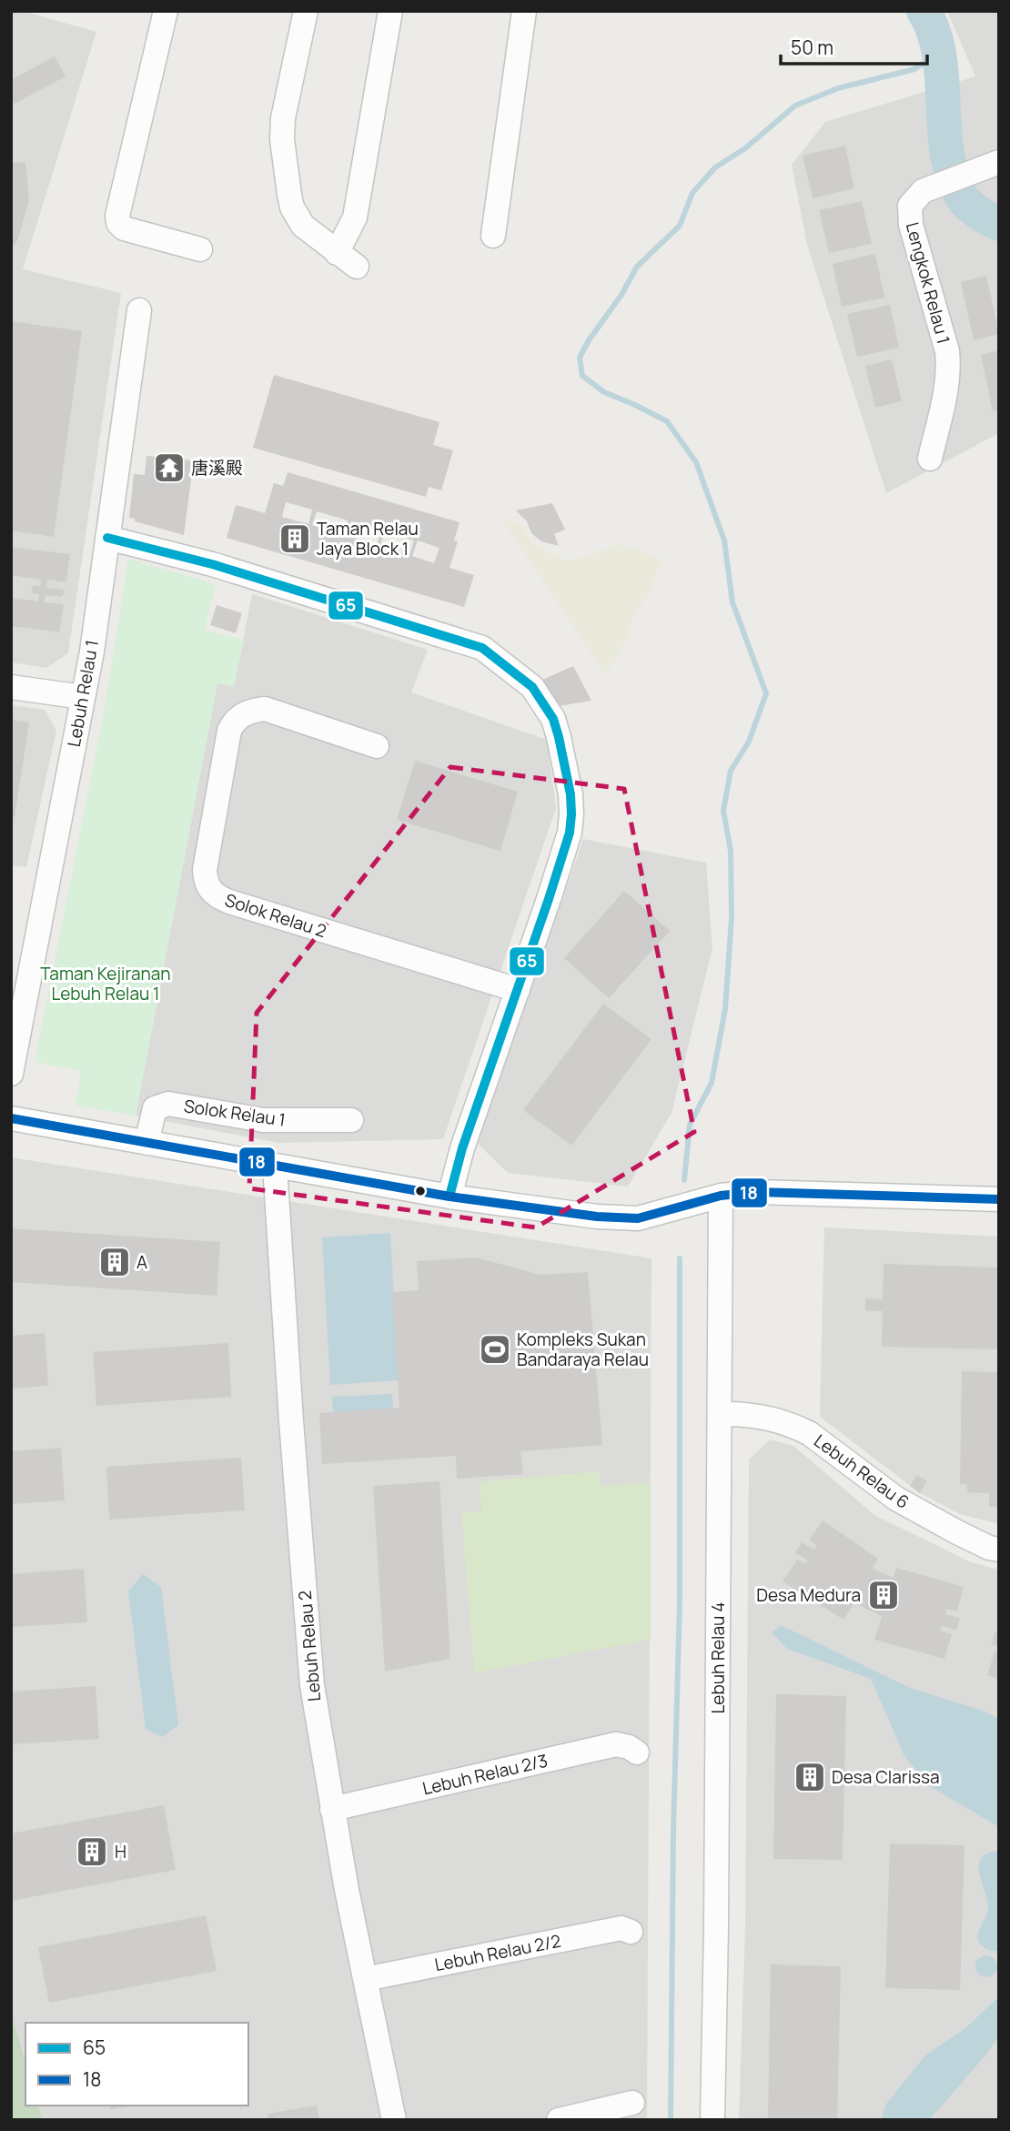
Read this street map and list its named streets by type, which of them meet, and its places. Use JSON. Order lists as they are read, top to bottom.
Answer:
{
  "streets": {
    "street": [
      "Lengkok Relau 1",
      "Lebuh Relau 1",
      "Solok Relau 2",
      "Solok Relau 1",
      "Lebuh Relau 6",
      "Lebuh Relau 2",
      "Lebuh Relau 4",
      "Lebuh Relau 2/3",
      "Lebuh Relau 2/2"
    ]
  },
  "crossings": [
    ["Lebuh Relau 6", "Lebuh Relau 4"],
    ["Lebuh Relau 2", "Lebuh Relau 2/3"],
    ["Lebuh Relau 2", "Lebuh Relau 2/2"]
  ],
  "parks": ["Taman Kejiranan Lebuh Relau 1"],
  "places": {
    "temple": ["唐溪殿"],
    "building": [
      "Taman Relau Jaya Block 1",
      "A",
      "Desa Medura",
      "Desa Clarissa",
      "H"
    ],
    "sports": ["Kompleks Sukan Bandaraya Relau"]
  },
  "lines": ["transit line 65", "transit line 18"],
  "legend": ["65", "18"],
  "scale_bar": "50 m"
}
